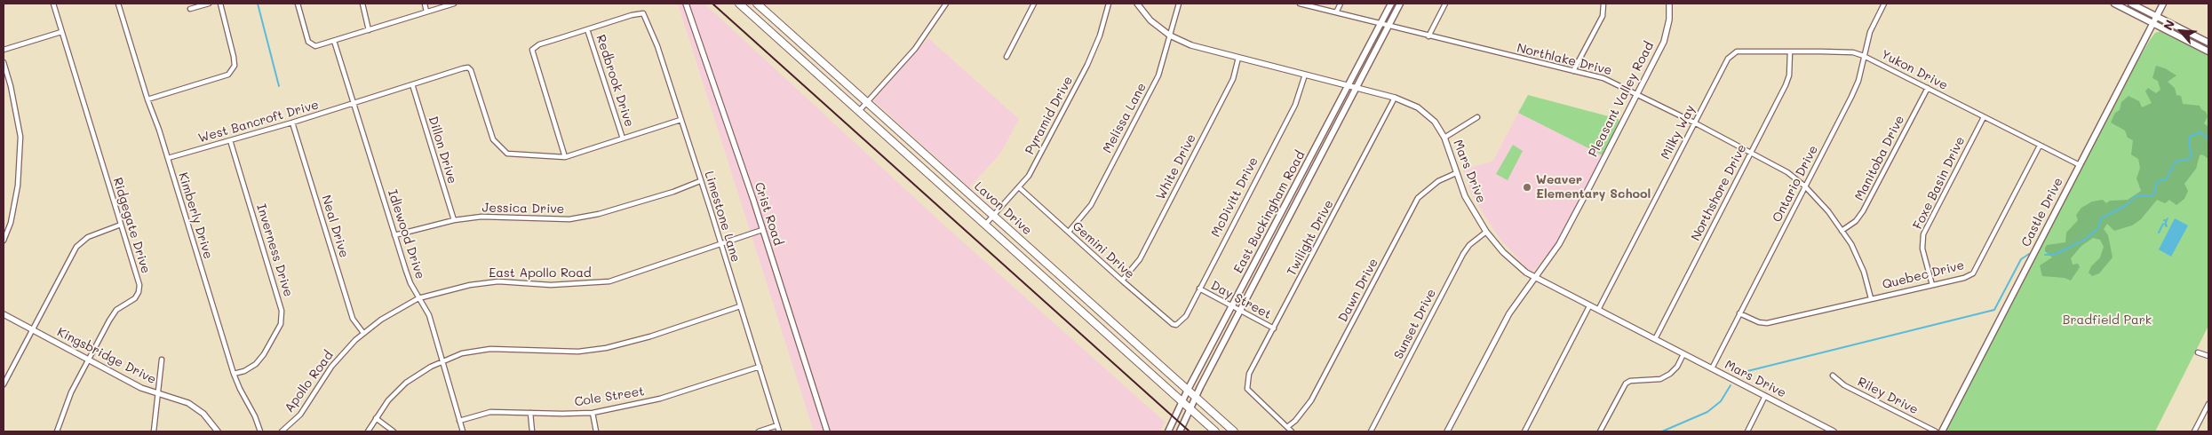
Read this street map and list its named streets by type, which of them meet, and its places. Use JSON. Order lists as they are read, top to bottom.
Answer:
{
  "streets": {
    "main road": ["Lavon Drive", "East Buckingham Road", "Castle Drive"],
    "street": [
      "Northlake Drive",
      "Yukon Drive",
      "Redbrook Drive",
      "Pleasant Valley Road",
      "Pyramid Drive",
      "Melissa Lane",
      "West Bancroft Drive",
      "Milky Way",
      "Dillon Drive",
      "Manitoba Drive",
      "White Drive",
      "Mars Drive",
      "Foxe Basin Drive",
      "Ontario Drive",
      "Northshore Drive",
      "McDivitt Drive",
      "Jessica Drive",
      "Crist Road",
      "Kimberly Drive",
      "Limestone Lane",
      "Ridgegate Drive",
      "Neal Drive",
      "Idlewood Drive",
      "Twilight Drive",
      "Inverness Drive",
      "Gemini Drive",
      "East Apollo Road",
      "Quebec Drive",
      "Dawn Drive",
      "Day Street",
      "Sunset Drive",
      "Kingsbridge Drive",
      "Apollo Road",
      "Riley Drive",
      "Cole Street"
    ]
  },
  "crossings": [
    ["Northlake Drive", "Pleasant Valley Road"],
    ["Northlake Drive", "Milky Way"],
    ["Northlake Drive", "Manitoba Drive"],
    ["Northlake Drive", "Ontario Drive"],
    ["Northlake Drive", "Northshore Drive"],
    ["Northlake Drive", "East Buckingham Road"],
    ["Northlake Drive", "Quebec Drive"],
    ["Yukon Drive", "Milky Way"],
    ["Yukon Drive", "Manitoba Drive"],
    ["Yukon Drive", "Foxe Basin Drive"],
    ["Yukon Drive", "Ontario Drive"],
    ["Yukon Drive", "Northshore Drive"],
    ["Yukon Drive", "Castle Drive"],
    ["Yukon Drive", "Quebec Drive"],
    ["Redbrook Drive", "Limestone Lane"],
    ["Pleasant Valley Road", "Mars Drive"],
    ["Pyramid Drive", "Lavon Drive"],
    ["Pyramid Drive", "Gemini Drive"],
    ["Melissa Lane", "Mars Drive"],
    ["Melissa Lane", "Gemini Drive"],
    ["West Bancroft Drive", "Dillon Drive"],
    ["West Bancroft Drive", "Kimberly Drive"],
    ["West Bancroft Drive", "Neal Drive"],
    ["West Bancroft Drive", "Idlewood Drive"],
    ["West Bancroft Drive", "Inverness Drive"],
    ["Milky Way", "Mars Drive"],
    ["Dillon Drive", "Jessica Drive"],
    ["White Drive", "Mars Drive"],
    ["White Drive", "Gemini Drive"],
    ["Mars Drive", "Ontario Drive"],
    ["Mars Drive", "Northshore Drive"],
    ["Mars Drive", "McDivitt Drive"],
    ["Mars Drive", "East Buckingham Road"],
    ["Mars Drive", "Twilight Drive"],
    ["Mars Drive", "Dawn Drive"],
    ["Mars Drive", "Sunset Drive"],
    ["Foxe Basin Drive", "Quebec Drive"],
    ["Ontario Drive", "Quebec Drive"],
    ["McDivitt Drive", "Gemini Drive"],
    ["McDivitt Drive", "Day Street"],
    ["Jessica Drive", "Limestone Lane"],
    ["Jessica Drive", "Idlewood Drive"],
    ["Lavon Drive", "East Buckingham Road"],
    ["East Buckingham Road", "Day Street"],
    ["Crist Road", "East Apollo Road"],
    ["Kimberly Drive", "Inverness Drive"],
    ["Limestone Lane", "East Apollo Road"],
    ["Limestone Lane", "Cole Street"],
    ["Ridgegate Drive", "Kingsbridge Drive"],
    ["Neal Drive", "Apollo Road"],
    ["Idlewood Drive", "East Apollo Road"],
    ["Idlewood Drive", "Apollo Road"],
    ["Idlewood Drive", "Cole Street"],
    ["Twilight Drive", "Dawn Drive"],
    ["Twilight Drive", "Day Street"],
    ["East Apollo Road", "Apollo Road"]
  ],
  "parks": ["Bradfield Park"],
  "places": ["Weaver Elementary School"],
  "north": "top left"
}
